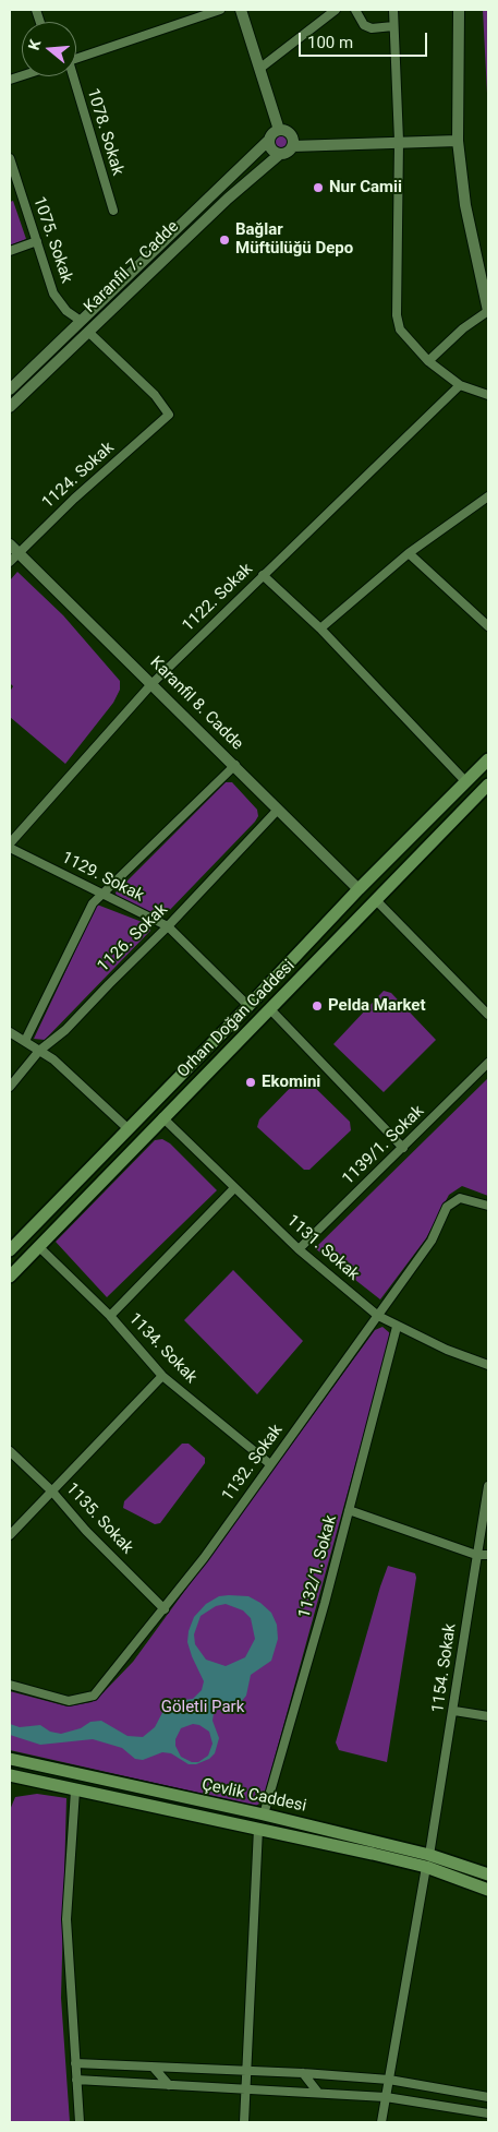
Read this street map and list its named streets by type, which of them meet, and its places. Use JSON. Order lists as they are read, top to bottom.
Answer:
{
  "streets": {
    "main road": ["Orhan Doğan Caddesi", "Çevlik Caddesi"],
    "street": [
      "1078. Sokak",
      "1075. Sokak",
      "Karanfil 7. Cadde",
      "1124. Sokak",
      "1122. Sokak",
      "Karanfil 8. Cadde",
      "1129. Sokak",
      "1126. Sokak",
      "1139/1. Sokak",
      "1131. Sokak",
      "1134. Sokak",
      "1132. Sokak",
      "1135. Sokak",
      "1132/1. Sokak",
      "1154. Sokak"
    ]
  },
  "crossings": [
    ["1075. Sokak", "Karanfil 7. Cadde"],
    ["Karanfil 7. Cadde", "1124. Sokak"],
    ["1124. Sokak", "Karanfil 8. Cadde"],
    ["1122. Sokak", "Karanfil 8. Cadde"],
    ["1122. Sokak", "1129. Sokak"],
    ["Karanfil 8. Cadde", "1126. Sokak"],
    ["1129. Sokak", "1126. Sokak"],
    ["Orhan Doğan Caddesi", "1131. Sokak"],
    ["Orhan Doğan Caddesi", "1134. Sokak"],
    ["1139/1. Sokak", "1131. Sokak"],
    ["1131. Sokak", "1132. Sokak"],
    ["1131. Sokak", "1132/1. Sokak"],
    ["1134. Sokak", "1132. Sokak"],
    ["1132. Sokak", "1135. Sokak"],
    ["1132/1. Sokak", "Çevlik Caddesi"],
    ["1154. Sokak", "Çevlik Caddesi"]
  ],
  "parks": ["Göletli Park"],
  "places": [
    "Nur Camii",
    "Bağlar Müftülüğü Depo",
    "Pelda Market",
    "Ekomini"
  ],
  "scale_bar": "100 m",
  "north": "left"
}
